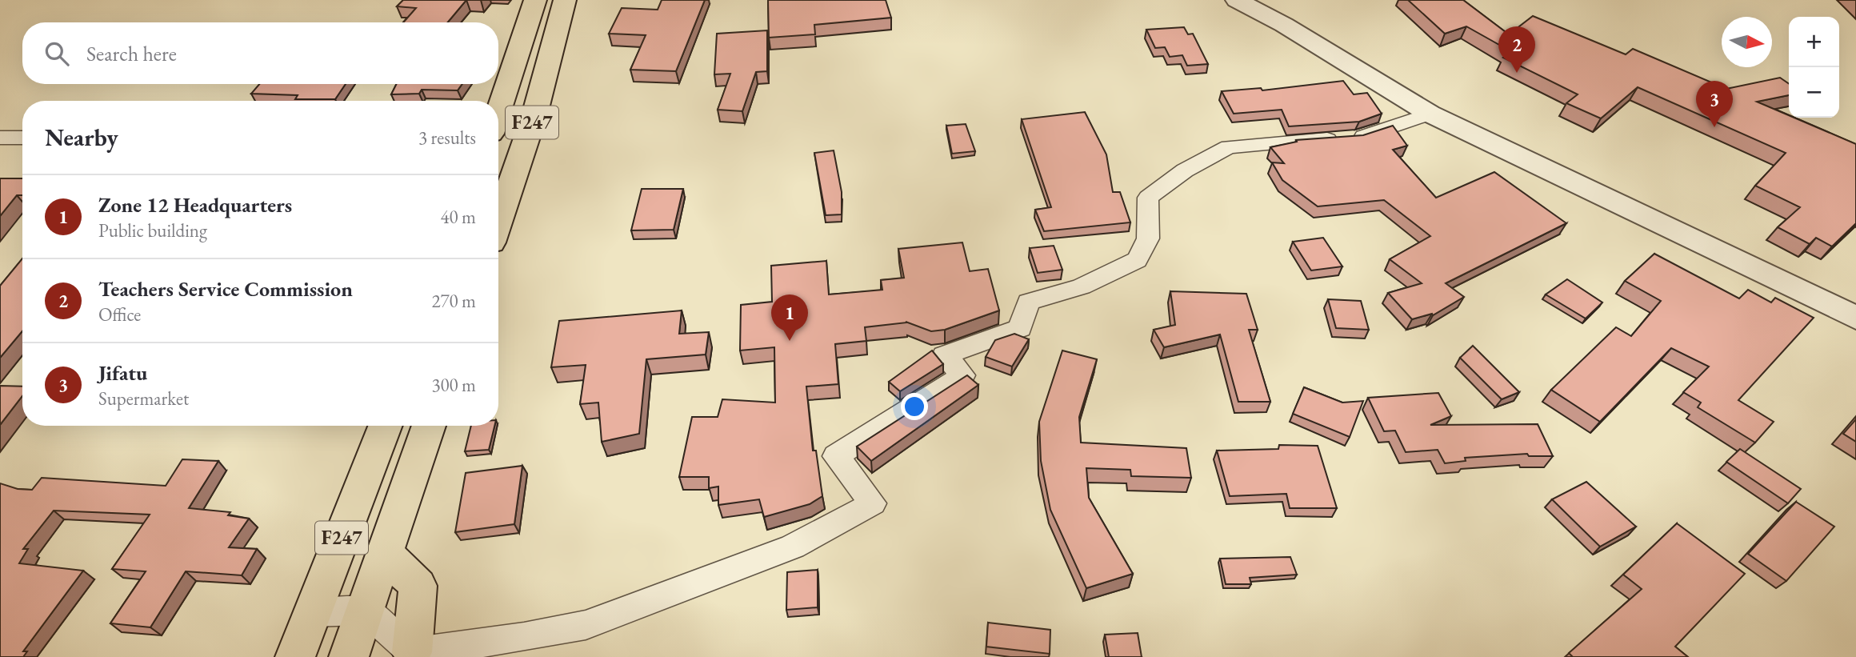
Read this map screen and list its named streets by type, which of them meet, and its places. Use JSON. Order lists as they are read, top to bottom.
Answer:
{
  "streets": {
    "main road": ["F247"]
  },
  "north": "right",
  "page": {
    "map_buttons": ["+", "−"],
    "search": "Search here",
    "pins": ["2", "3", "1"],
    "heading": ["Nearby", "3 results"],
    "list": [
      {
        "mark": "1",
        "name": "Zone 12 Headquarters",
        "note": "Public building",
        "value": "40 m"
      },
      {
        "mark": "2",
        "name": "Teachers Service Commission",
        "note": "Office",
        "value": "270 m"
      },
      {
        "mark": "3",
        "name": "Jifatu",
        "note": "Supermarket",
        "value": "300 m"
      }
    ]
  }
}
